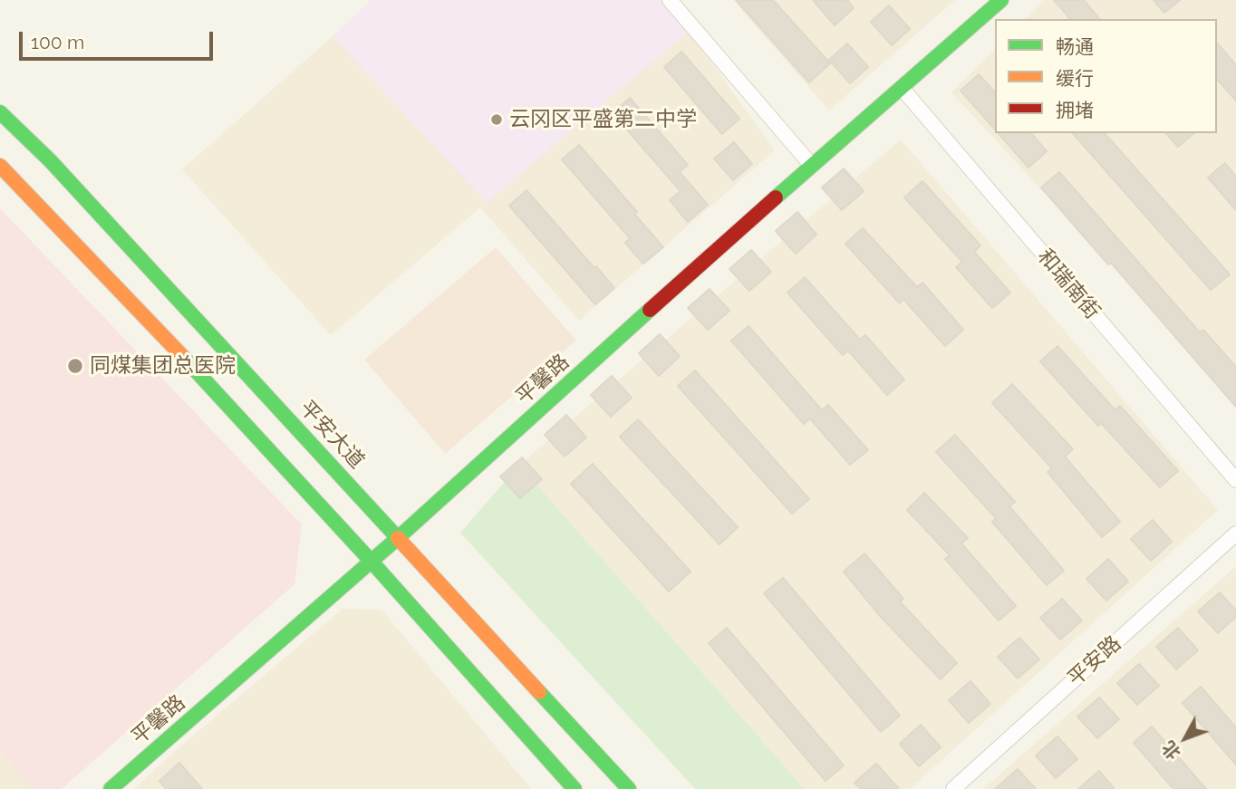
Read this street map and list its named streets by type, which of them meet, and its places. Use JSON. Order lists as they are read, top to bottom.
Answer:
{
  "streets": {
    "main road": ["平馨路", "平安大道"],
    "street": ["和瑞南街", "平安路"]
  },
  "crossings": [
    ["和瑞南街", "平馨路"],
    ["平馨路", "平安大道"]
  ],
  "places": ["云冈区平盛第二中学", "同煤集团总医院"],
  "legend": ["畅通", "缓行", "拥堵"],
  "scale_bar": "100 m",
  "north": "bottom left"
}
